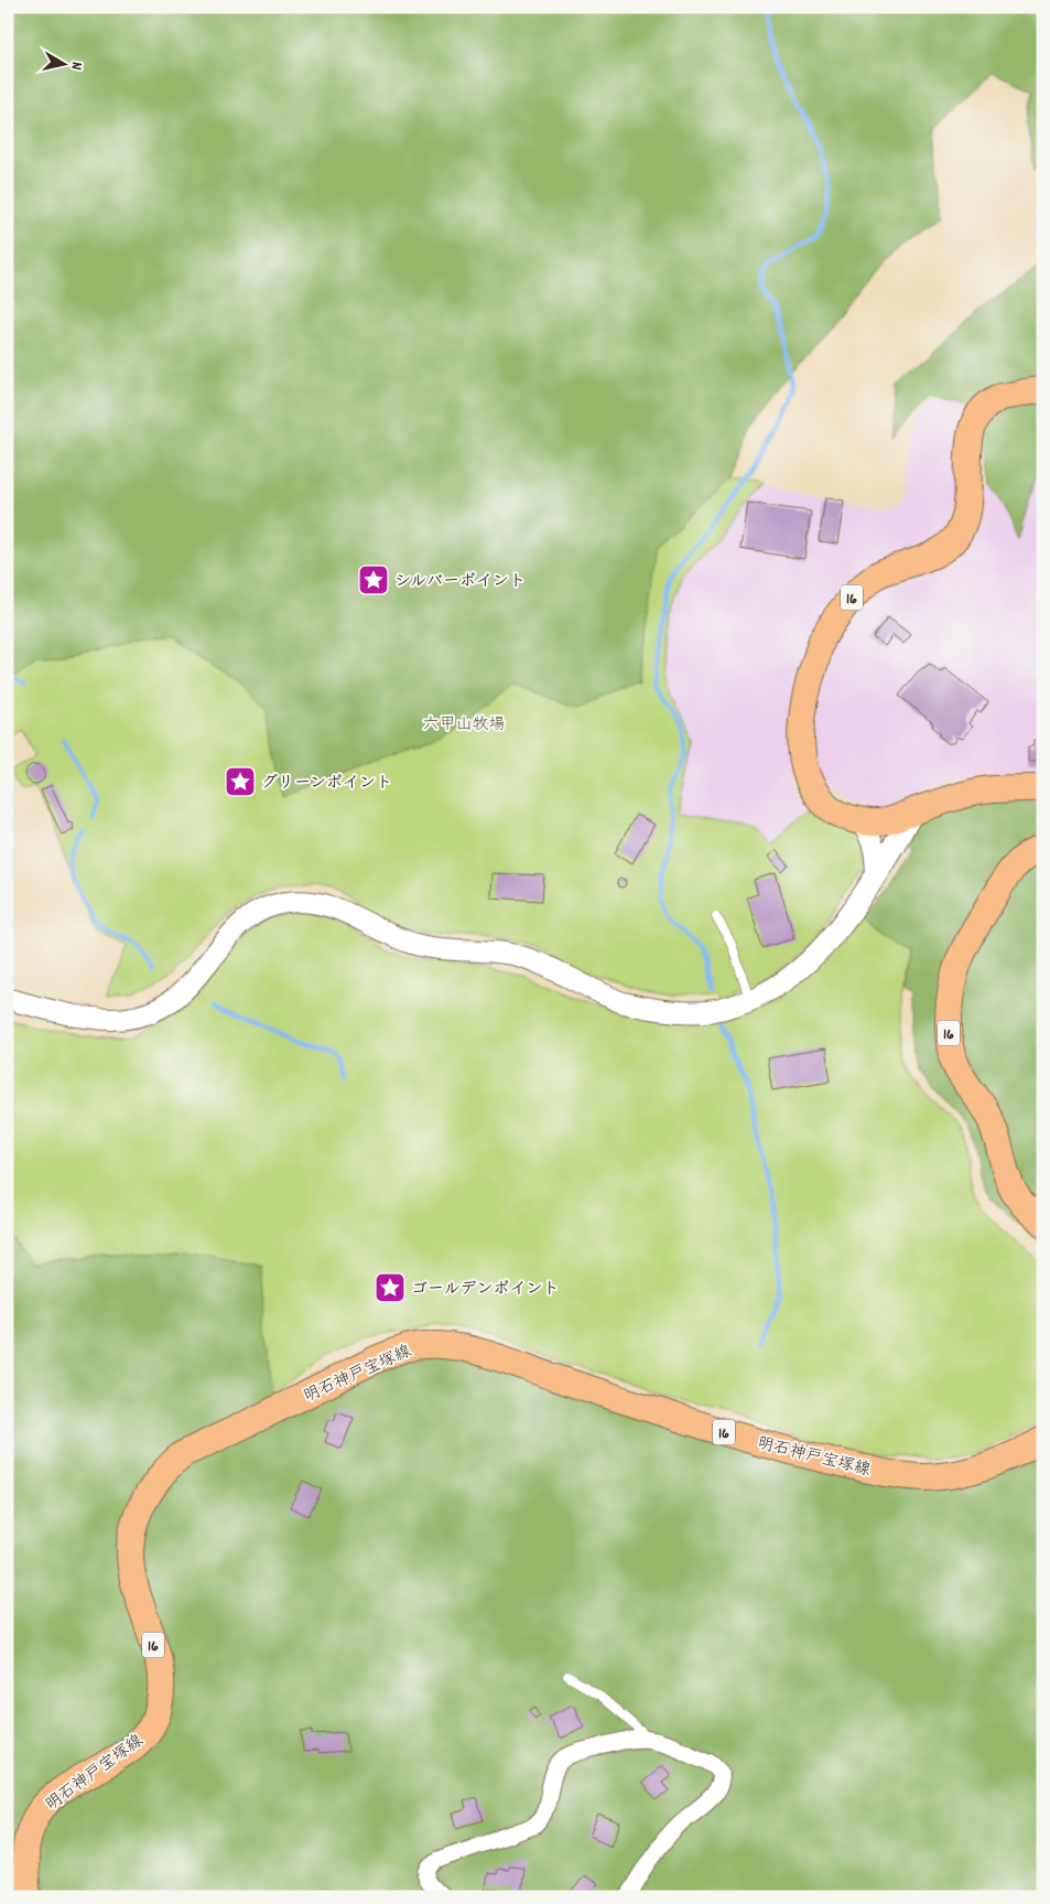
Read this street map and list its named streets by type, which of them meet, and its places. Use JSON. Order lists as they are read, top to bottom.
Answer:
{
  "streets": {
    "main road": ["16", "明石神戸宝塚線"]
  },
  "parks": ["六甲山牧場"],
  "places": {
    "place": ["シルバーポイント", "グリーンポイント", "ゴールデンポイント"]
  },
  "north": "right"
}
